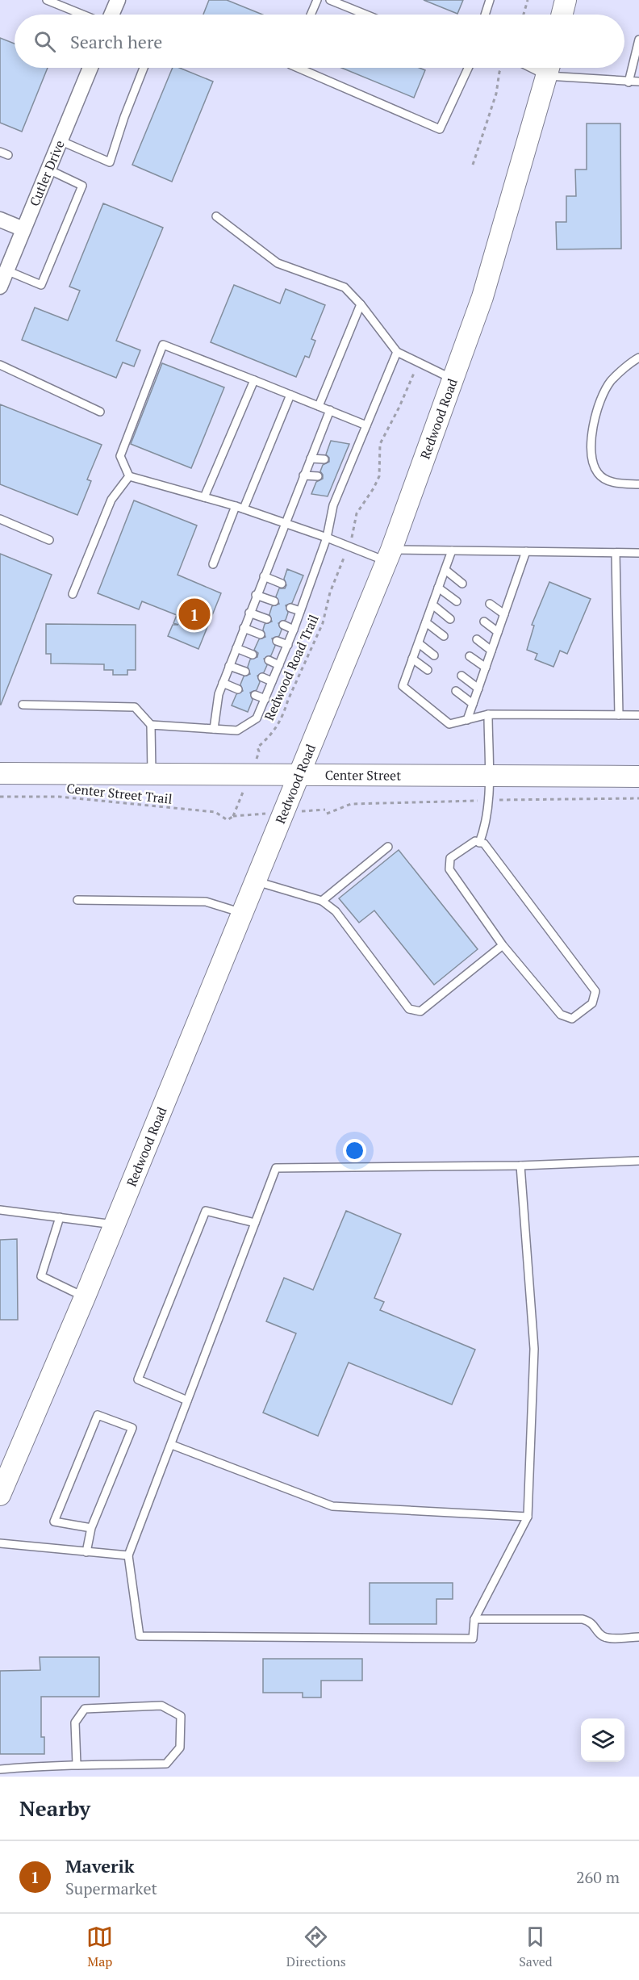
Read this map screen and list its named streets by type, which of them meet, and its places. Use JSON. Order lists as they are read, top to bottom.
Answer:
{
  "streets": {
    "main road": ["Redwood Road", "Center Street"],
    "street": ["Cutler Drive"],
    "path": ["Redwood Road Trail", "Center Street Trail"]
  },
  "crossings": [
    ["Redwood Road", "Center Street"]
  ],
  "page": {
    "search": "Search here",
    "pins": "1",
    "heading": "Nearby",
    "list": [
      {
        "mark": "1",
        "name": "Maverik",
        "note": "Supermarket",
        "value": "260 m"
      }
    ],
    "nav": ["Map", "Directions", "Saved"]
  }
}
